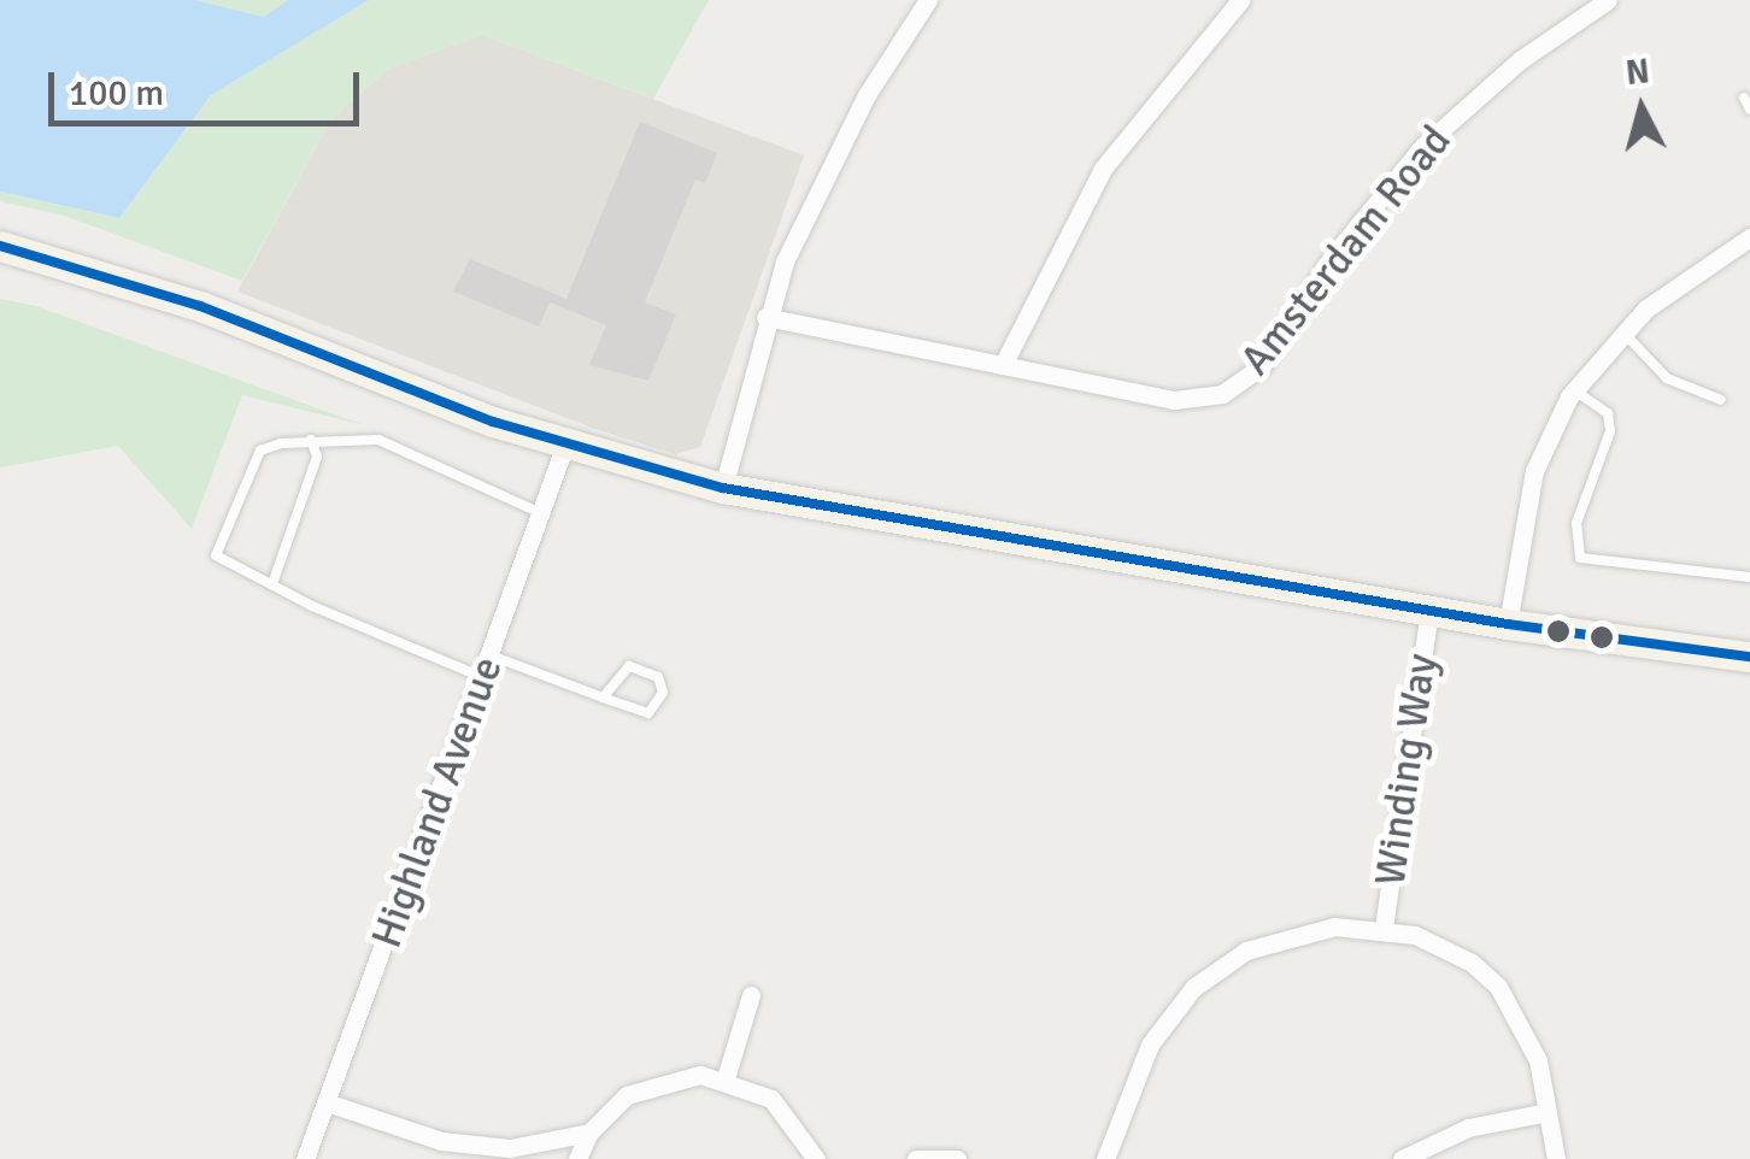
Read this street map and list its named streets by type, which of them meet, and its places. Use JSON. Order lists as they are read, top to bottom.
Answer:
{
  "streets": {
    "street": ["Amsterdam Road", "Winding Way", "Highland Avenue"]
  },
  "scale_bar": "100 m",
  "north": "top"
}
